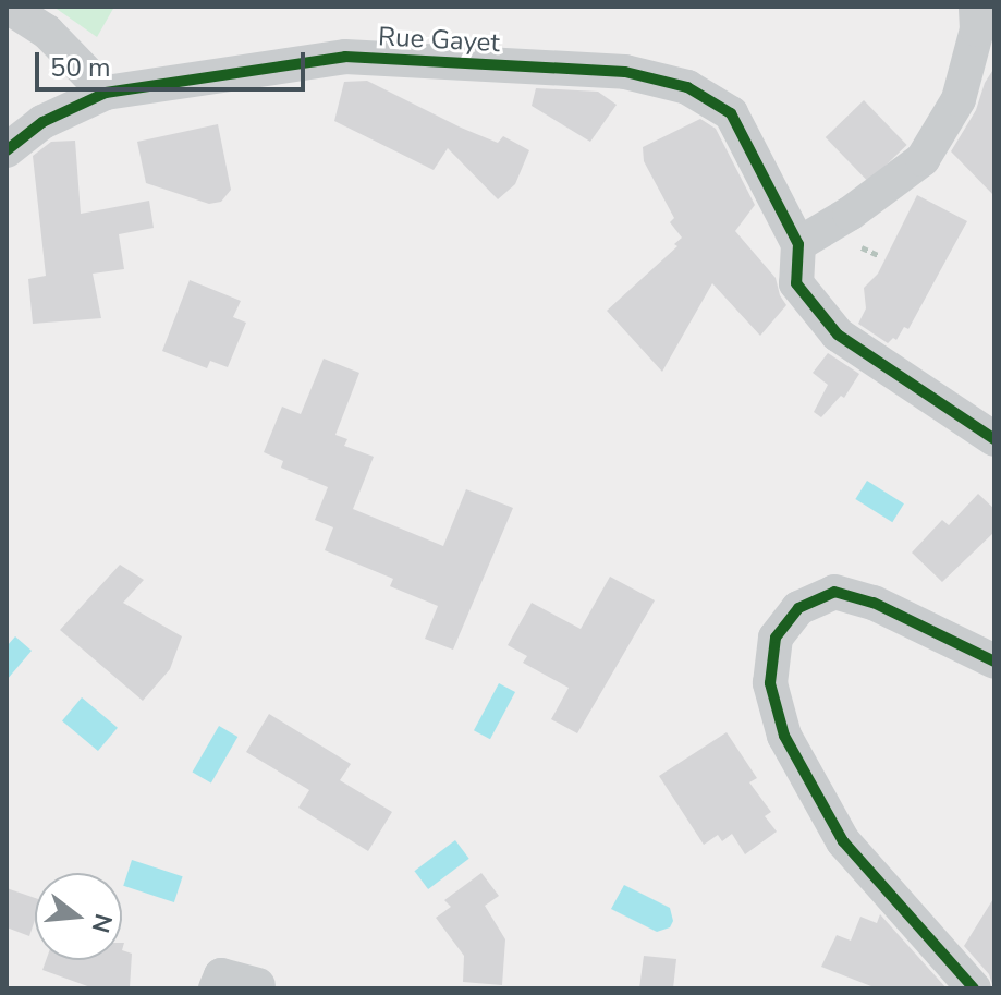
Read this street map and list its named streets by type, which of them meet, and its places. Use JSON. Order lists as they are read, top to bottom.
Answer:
{
  "streets": {
    "street": ["Rue Gayet"]
  },
  "scale_bar": "50 m",
  "north": "right"
}
